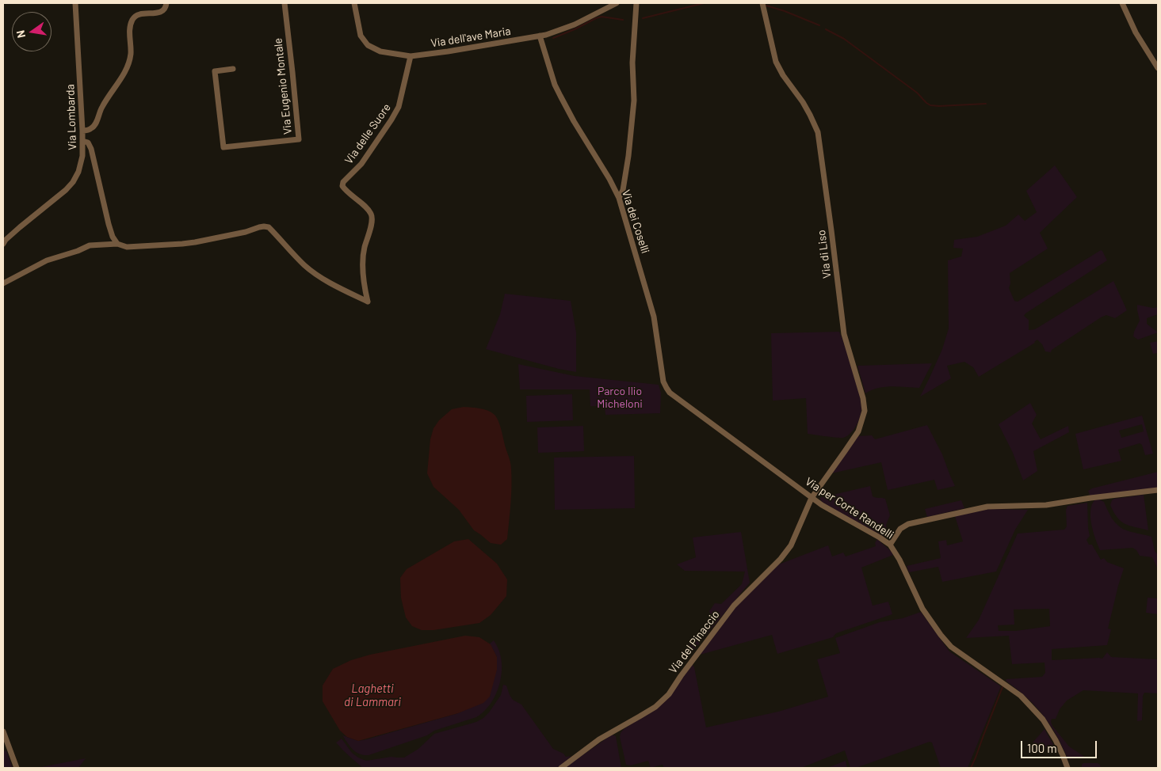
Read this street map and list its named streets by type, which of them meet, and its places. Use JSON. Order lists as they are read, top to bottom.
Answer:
{
  "streets": {
    "street": [
      "Via dell'ave Maria",
      "Via Eugenio Montale",
      "Via Lombarda",
      "Via delle Suore",
      "Via dei Coselli",
      "Via di Liso",
      "Via per Corte Randelli",
      "Via del Pinaccio"
    ]
  },
  "crossings": [
    ["Via dell'ave Maria", "Via delle Suore"],
    ["Via dell'ave Maria", "Via dei Coselli"],
    ["Via dei Coselli", "Via per Corte Randelli"],
    ["Via di Liso", "Via per Corte Randelli"],
    ["Via di Liso", "Via del Pinaccio"],
    ["Via per Corte Randelli", "Via del Pinaccio"]
  ],
  "water": ["Laghetti di Lammari"],
  "parks": ["Parco Ilio Micheloni"],
  "scale_bar": "100 m",
  "north": "left"
}
